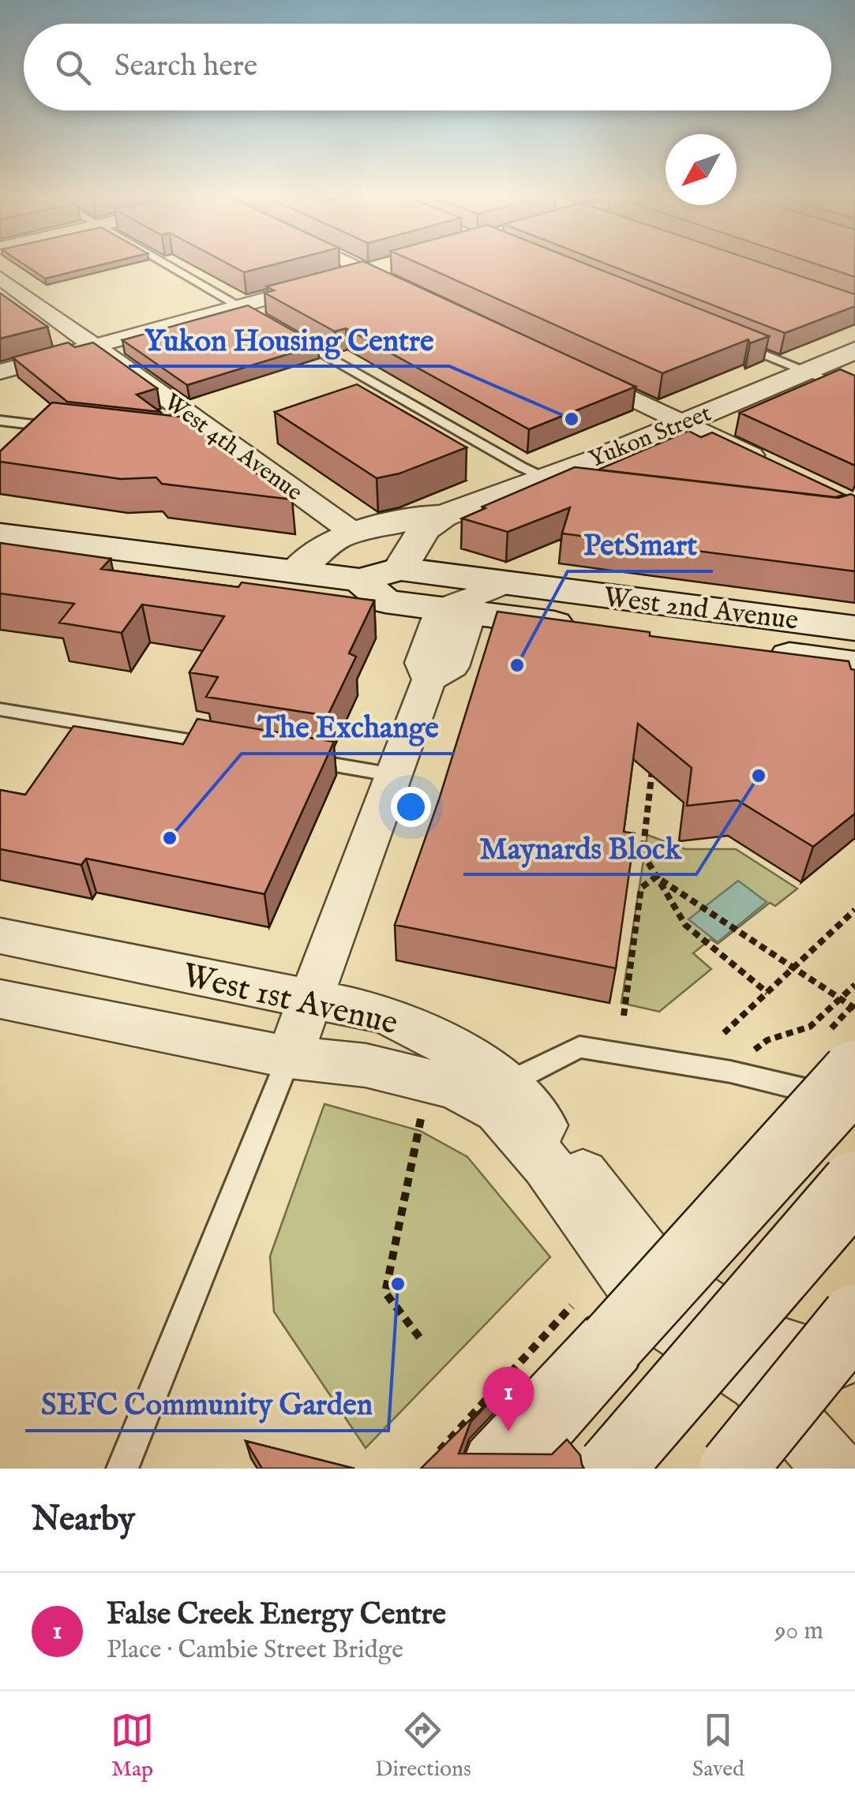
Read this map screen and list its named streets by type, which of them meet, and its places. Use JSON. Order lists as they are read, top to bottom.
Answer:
{
  "streets": {
    "main road": ["Yukon Street", "West 2nd Avenue"],
    "street": ["West 4th Avenue", "West 1st Avenue"]
  },
  "crossings": [
    ["Yukon Street", "West 4th Avenue"],
    ["Yukon Street", "West 2nd Avenue"]
  ],
  "places": [
    "Yukon Housing Centre",
    "PetSmart",
    "Maynards Block",
    "The Exchange",
    "SEFC Community Garden"
  ],
  "north": "bottom left",
  "page": {
    "search": "Search here",
    "pins": "1",
    "heading": "Nearby",
    "list": [
      {
        "mark": "1",
        "name": "False Creek Energy Centre",
        "note": "Place · Cambie Street Bridge",
        "value": "90 m"
      }
    ],
    "nav": ["Map", "Directions", "Saved"]
  }
}
